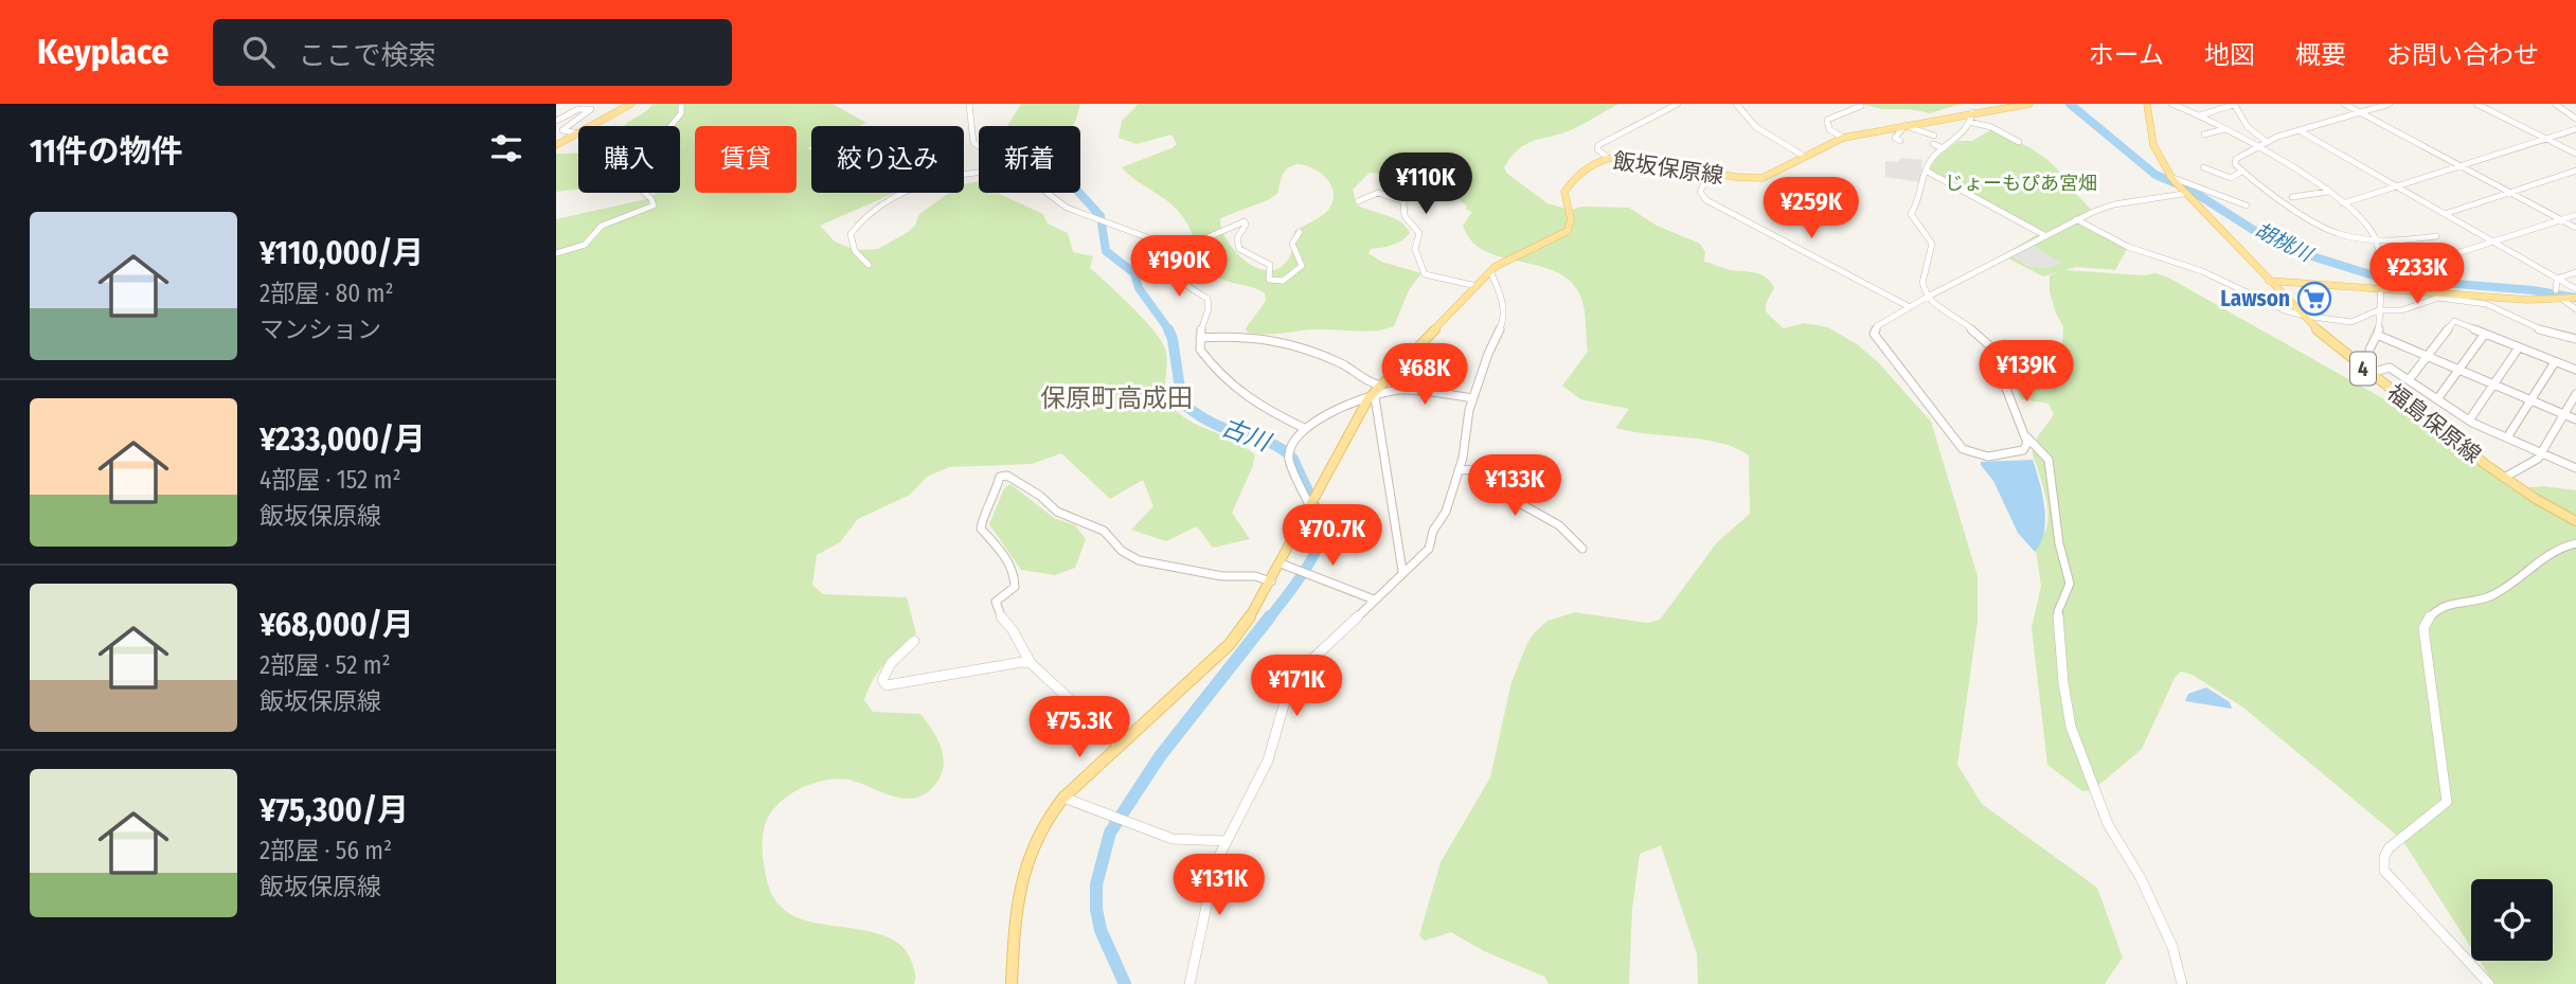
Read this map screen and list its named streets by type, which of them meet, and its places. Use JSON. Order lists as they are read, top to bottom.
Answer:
{
  "streets": {
    "main road": ["飯坂保原線", "4", "福島保原線"]
  },
  "districts": ["保原町高成田"],
  "water": ["胡桃川", "古川"],
  "parks": ["じょーもぴあ宮畑"],
  "places": {
    "supermarket": ["Lawson"]
  },
  "page": {
    "header": "Keyplace",
    "search": "ここで検索",
    "nav": [
      "ホーム",
      "地図",
      "概要",
      "お問い合わせ"
    ],
    "heading": "11件の物件",
    "chip": [
      "購入",
      "賃貸",
      "絞り込み",
      "新着"
    ],
    "price": [
      "¥110K",
      "¥259K",
      "¥190K",
      "¥233K",
      "¥139K",
      "¥68K",
      "¥133K",
      "¥70.7K",
      "¥171K",
      "¥75.3K",
      "¥131K"
    ],
    "list": [
      {
        "name": "¥110,000/月",
        "note": "2部屋 · 80 m² · マンション"
      },
      {
        "name": "¥233,000/月",
        "note": "4部屋 · 152 m² · 飯坂保原線"
      },
      {
        "name": "¥68,000/月",
        "note": "2部屋 · 52 m² · 飯坂保原線"
      },
      {
        "name": "¥75,300/月",
        "note": "2部屋 · 56 m² · 飯坂保原線"
      }
    ]
  }
}
